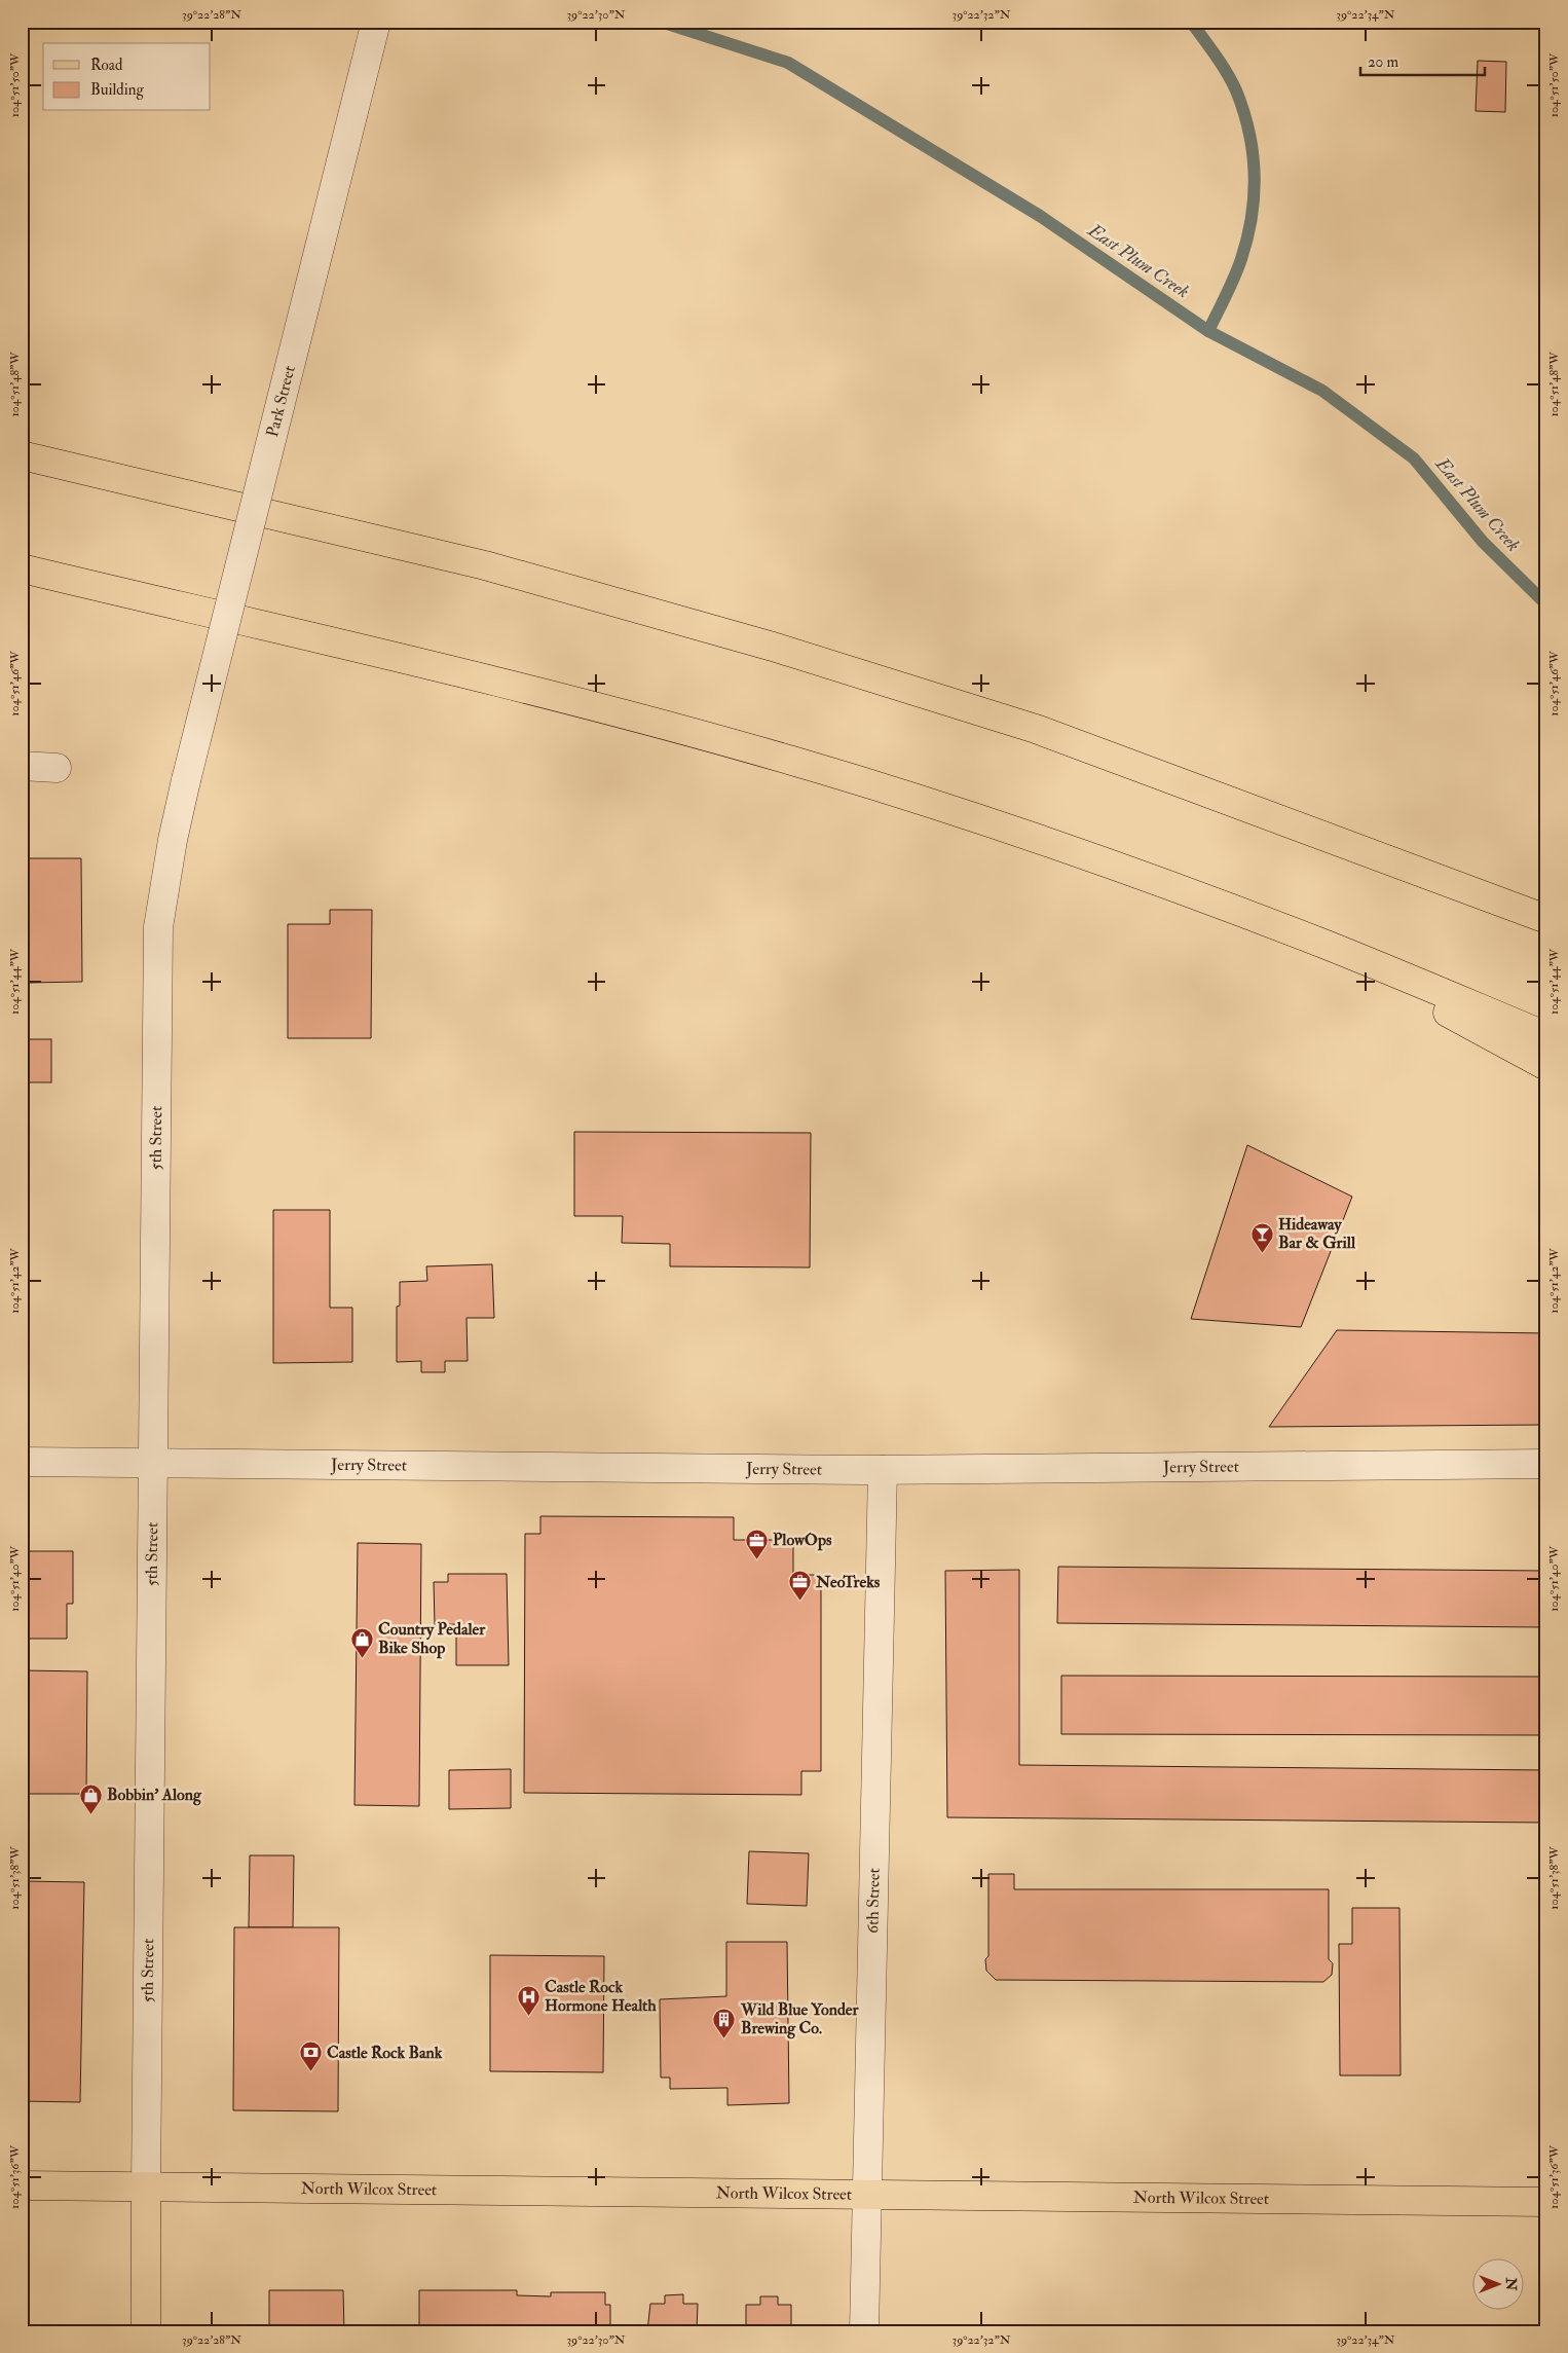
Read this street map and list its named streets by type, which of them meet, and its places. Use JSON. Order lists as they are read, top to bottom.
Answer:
{
  "streets": {
    "main road": ["5th Street", "North Wilcox Street"],
    "street": ["Park Street", "Jerry Street", "6th Street"]
  },
  "crossings": [
    ["Park Street", "5th Street"],
    ["5th Street", "Jerry Street"],
    ["5th Street", "North Wilcox Street"],
    ["Jerry Street", "6th Street"],
    ["6th Street", "North Wilcox Street"]
  ],
  "water": ["East Plum Creek"],
  "places": {
    "bar": ["Hideaway Bar & Grill"],
    "office": ["PlowOps", "NeoTreks"],
    "shop": ["Country Pedaler Bike Shop", "Bobbin' Along"],
    "hospital": ["Castle Rock Hormone Health"],
    "building": ["Wild Blue Yonder Brewing Co."],
    "bank": ["Castle Rock Bank"]
  },
  "legend": ["Road", "Building"],
  "scale_bar": "20 m",
  "north": "right",
  "coordinates": [
    "39°22'28\"N",
    "39°22'30\"N",
    "39°22'32\"N",
    "39°22'34\"N",
    "104°51'50\"W",
    "104°51'48\"W",
    "104°51'46\"W",
    "104°51'44\"W",
    "104°51'42\"W",
    "104°51'40\"W",
    "104°51'38\"W",
    "104°51'36\"W"
  ]
}
